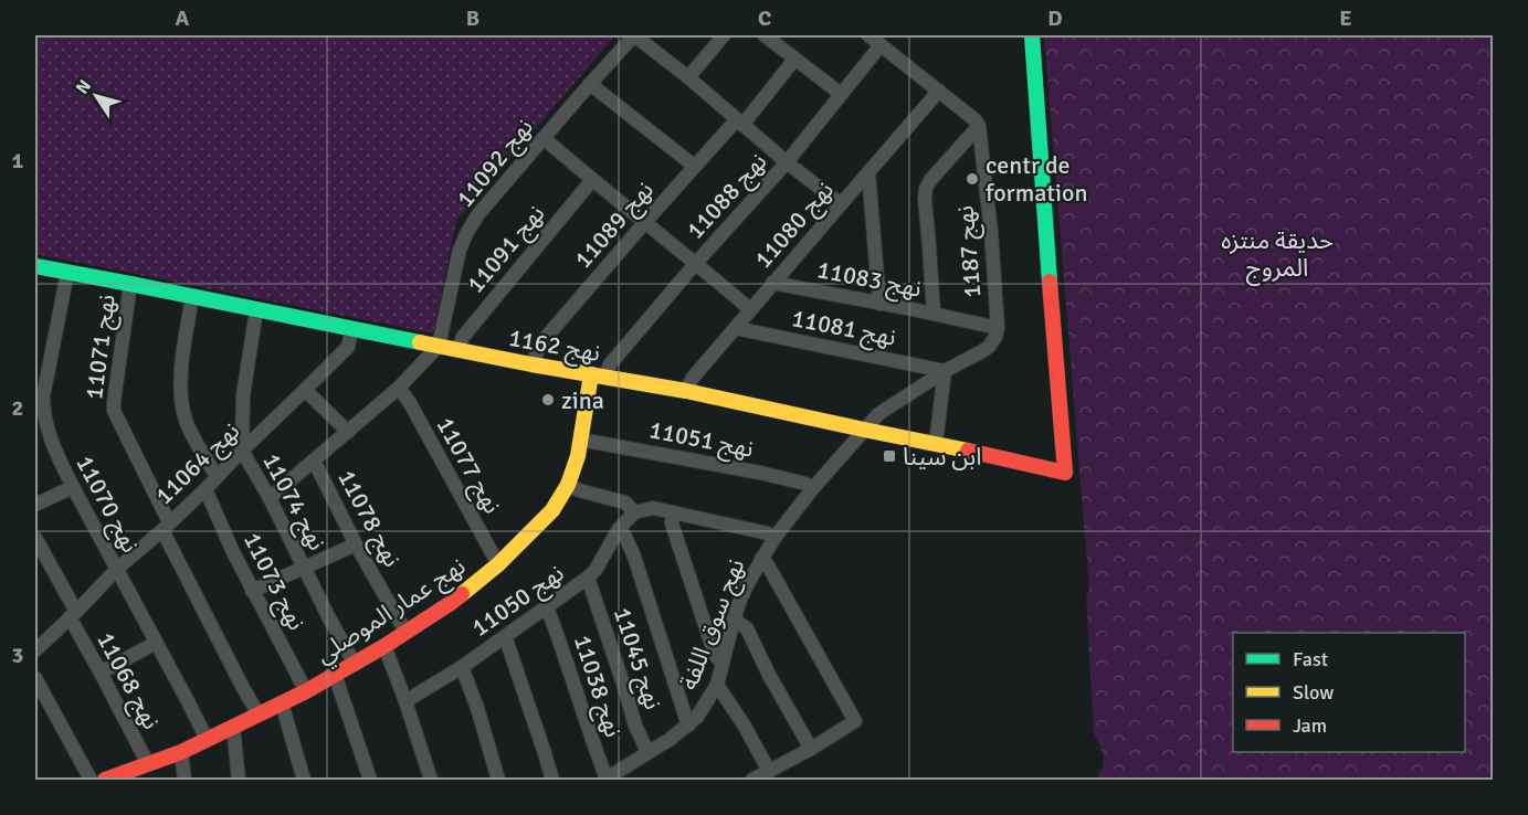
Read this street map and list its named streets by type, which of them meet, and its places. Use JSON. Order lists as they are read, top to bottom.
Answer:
{
  "streets": {
    "street": [
      "نهج 11092",
      "نهج 11088",
      "نهج 11089",
      "نهج 11080",
      "نهج 11091",
      "نهج 1187",
      "نهج 11083",
      "نهج 11081",
      "نهج 1162",
      "نهج 11071",
      "نهج 11051",
      "نهج 11064",
      "نهج 11077",
      "نهج 11074",
      "نهج 11070",
      "نهج 11078",
      "نهج 11073",
      "نهج 11050",
      "نهج عمار الموصلي",
      "نهج سوق اللفة",
      "نهج 11045",
      "نهج 11068",
      "نهج 11038"
    ]
  },
  "crossings": [
    ["نهج 11092", "نهج 1162"],
    ["نهج 11092", "نهج 11078"],
    ["نهج 11088", "نهج 1162"],
    ["نهج 11088", "نهج عمار الموصلي"],
    ["نهج 11089", "نهج 1162"],
    ["نهج 11080", "نهج 11083"],
    ["نهج 11080", "نهج 11081"],
    ["نهج 11080", "نهج 1162"],
    ["نهج 11091", "نهج 1162"],
    ["نهج 1187", "نهج 11083"],
    ["نهج 1187", "نهج 11081"],
    ["نهج 1187", "نهج 1162"],
    ["نهج 1187", "نهج سوق اللفة"],
    ["نهج 1162", "نهج 11071"],
    ["نهج 1162", "نهج 11064"],
    ["نهج 1162", "نهج 11074"],
    ["نهج 1162", "نهج 11070"],
    ["نهج 1162", "نهج 11078"],
    ["نهج 1162", "نهج عمار الموصلي"],
    ["نهج 1162", "نهج سوق اللفة"],
    ["نهج 11071", "نهج 11064"],
    ["نهج 11071", "نهج عمار الموصلي"],
    ["نهج 11051", "نهج عمار الموصلي"],
    ["نهج 11051", "نهج سوق اللفة"],
    ["نهج 11064", "نهج 11074"],
    ["نهج 11064", "نهج 11070"],
    ["نهج 11064", "نهج 11073"],
    ["نهج 11064", "نهج 11068"],
    ["نهج 11077", "نهج 11078"],
    ["نهج 11077", "نهج عمار الموصلي"],
    ["نهج 11074", "نهج 11078"],
    ["نهج 11074", "نهج عمار الموصلي"],
    ["نهج 11070", "نهج عمار الموصلي"],
    ["نهج 11078", "نهج عمار الموصلي"],
    ["نهج 11073", "نهج عمار الموصلي"],
    ["نهج 11050", "نهج 11045"],
    ["نهج 11050", "نهج 11038"],
    ["نهج عمار الموصلي", "نهج 11068"],
    ["نهج سوق اللفة", "نهج 11045"],
    ["نهج سوق اللفة", "نهج 11038"]
  ],
  "parks": ["حديقة منتزه المروج"],
  "places": {
    "other": ["centr de formation", "zina"],
    "transit": ["ابن سينا"]
  },
  "legend": ["Fast", "Slow", "Jam"],
  "north": "top left",
  "grid": {
    "columns": [
      "A",
      "B",
      "C",
      "D",
      "E"
    ],
    "rows": ["1", "2", "3"]
  }
}
